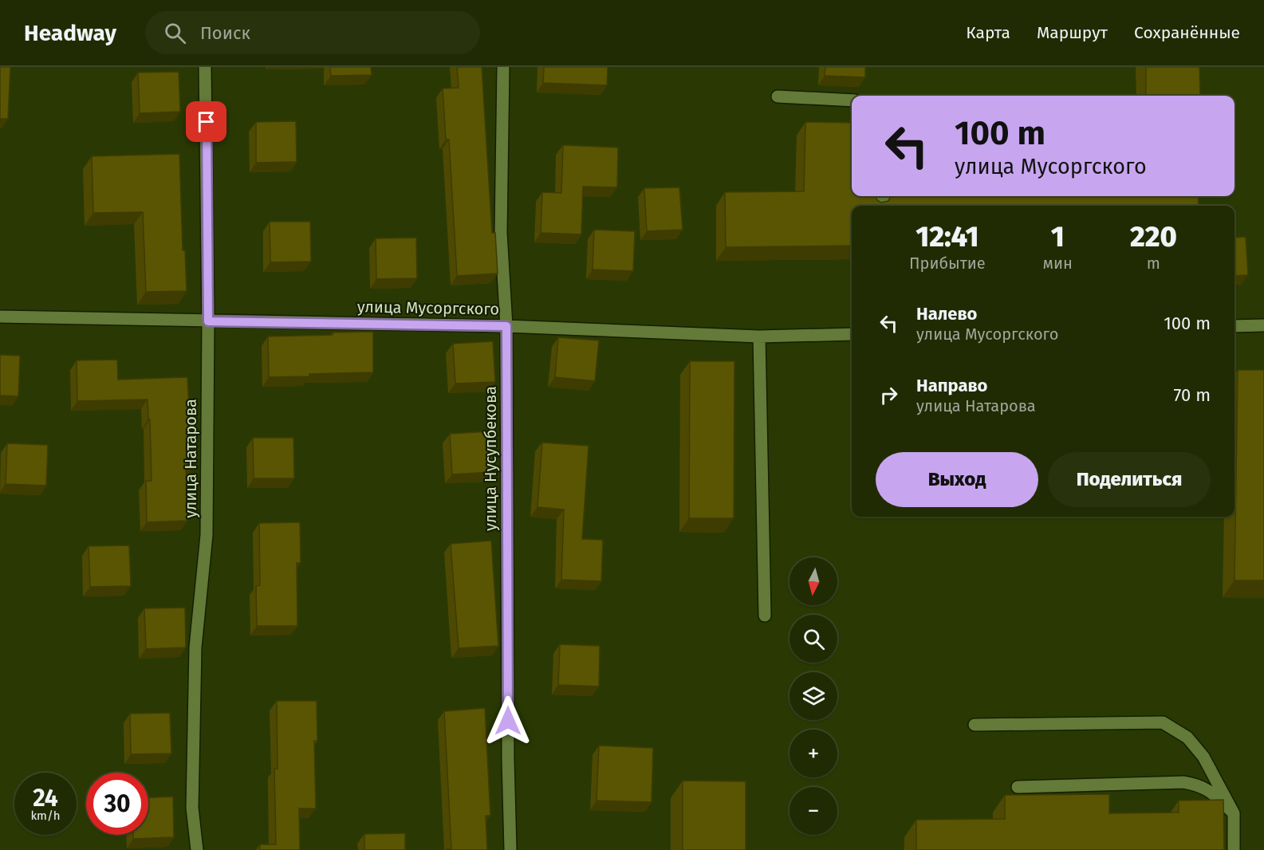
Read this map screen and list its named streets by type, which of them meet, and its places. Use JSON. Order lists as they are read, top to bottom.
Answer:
{
  "streets": {
    "street": ["улица Мусоргского", "улица Натарова", "улица Нусупбекова"]
  },
  "crossings": [
    ["улица Мусоргского", "улица Натарова"],
    ["улица Мусоргского", "улица Нусупбекова"]
  ],
  "north": "bottom",
  "page": {
    "header": "Headway",
    "search": "Поиск",
    "nav": ["Карта", "Маршрут", "Сохранённые"],
    "turn": ["100 m", "улица Мусоргского"],
    "eta": [
      "12:41",
      "Прибытие",
      "1",
      "мин",
      "220",
      "m"
    ],
    "list": [
      {
        "name": "Налево",
        "note": "улица Мусоргского",
        "value": "100 m"
      },
      {
        "name": "Направо",
        "note": "улица Натарова",
        "value": "70 m"
      }
    ],
    "buttons": ["Выход", "Поделиться"],
    "map_buttons": ["+", "−"],
    "speed": "24 km/h",
    "limit": "30"
  }
}
